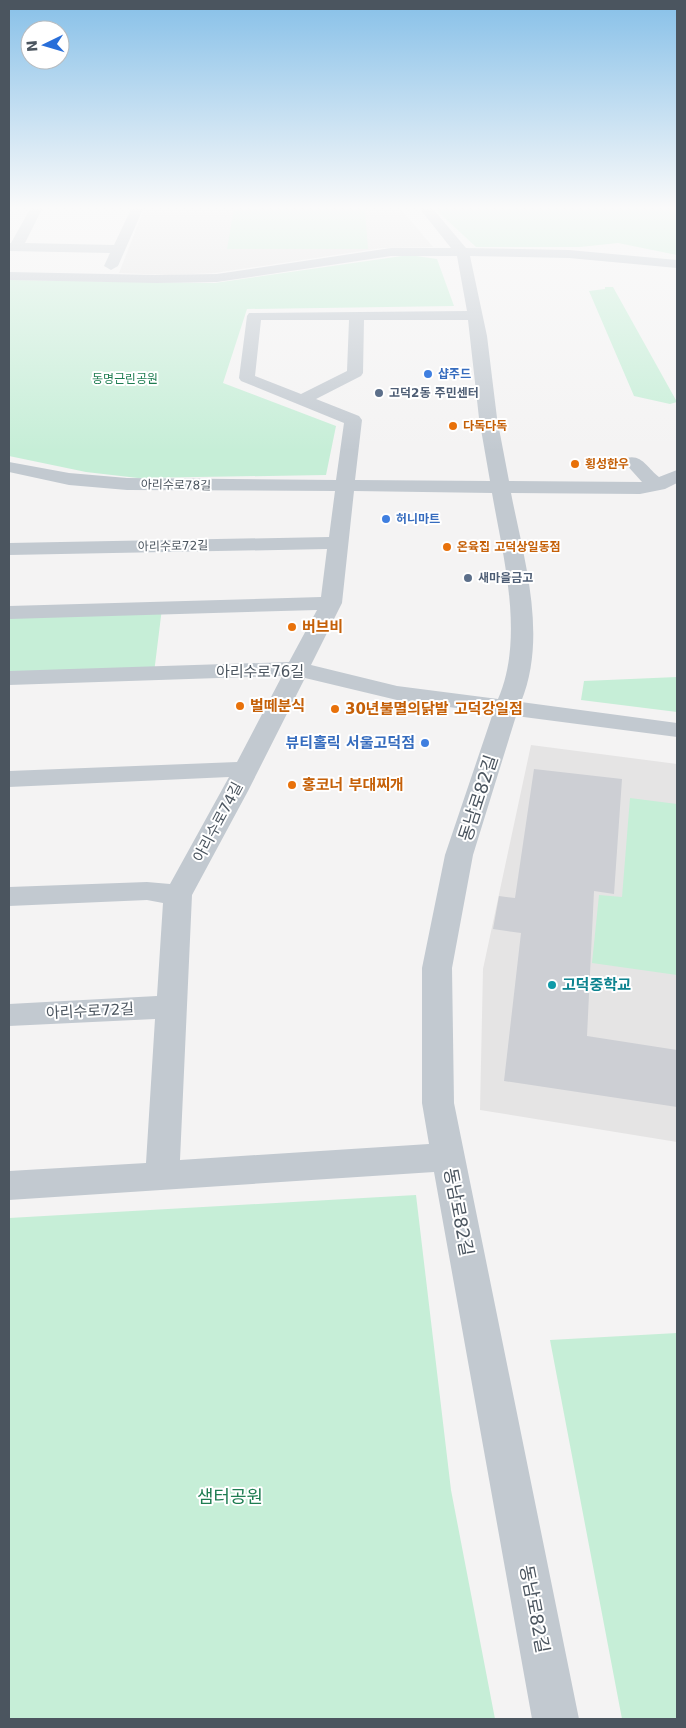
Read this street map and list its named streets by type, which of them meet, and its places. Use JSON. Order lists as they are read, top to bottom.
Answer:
{
  "streets": {
    "street": [
      "아리수로78길",
      "아리수로72길",
      "아리수로76길",
      "동남로82길",
      "아리수로74길"
    ]
  },
  "crossings": [
    ["아리수로78길", "동남로82길"],
    ["아리수로78길", "아리수로74길"],
    ["아리수로72길", "아리수로74길"],
    ["아리수로76길", "동남로82길"],
    ["아리수로76길", "아리수로74길"]
  ],
  "parks": ["동명근린공원", "샘터공원"],
  "places": [
    "샵주드",
    "고덕2동 주민센터",
    "다독다독",
    "횡성한우",
    "허니마트",
    "온육집 고덕상일동점",
    "새마을금고",
    "버브비",
    "벌떼분식",
    "30년불멸의닭발 고덕강일점",
    "뷰티홀릭 서울고덕점",
    "홍코너 부대찌개",
    "고덕중학교"
  ],
  "north": "left"
}
